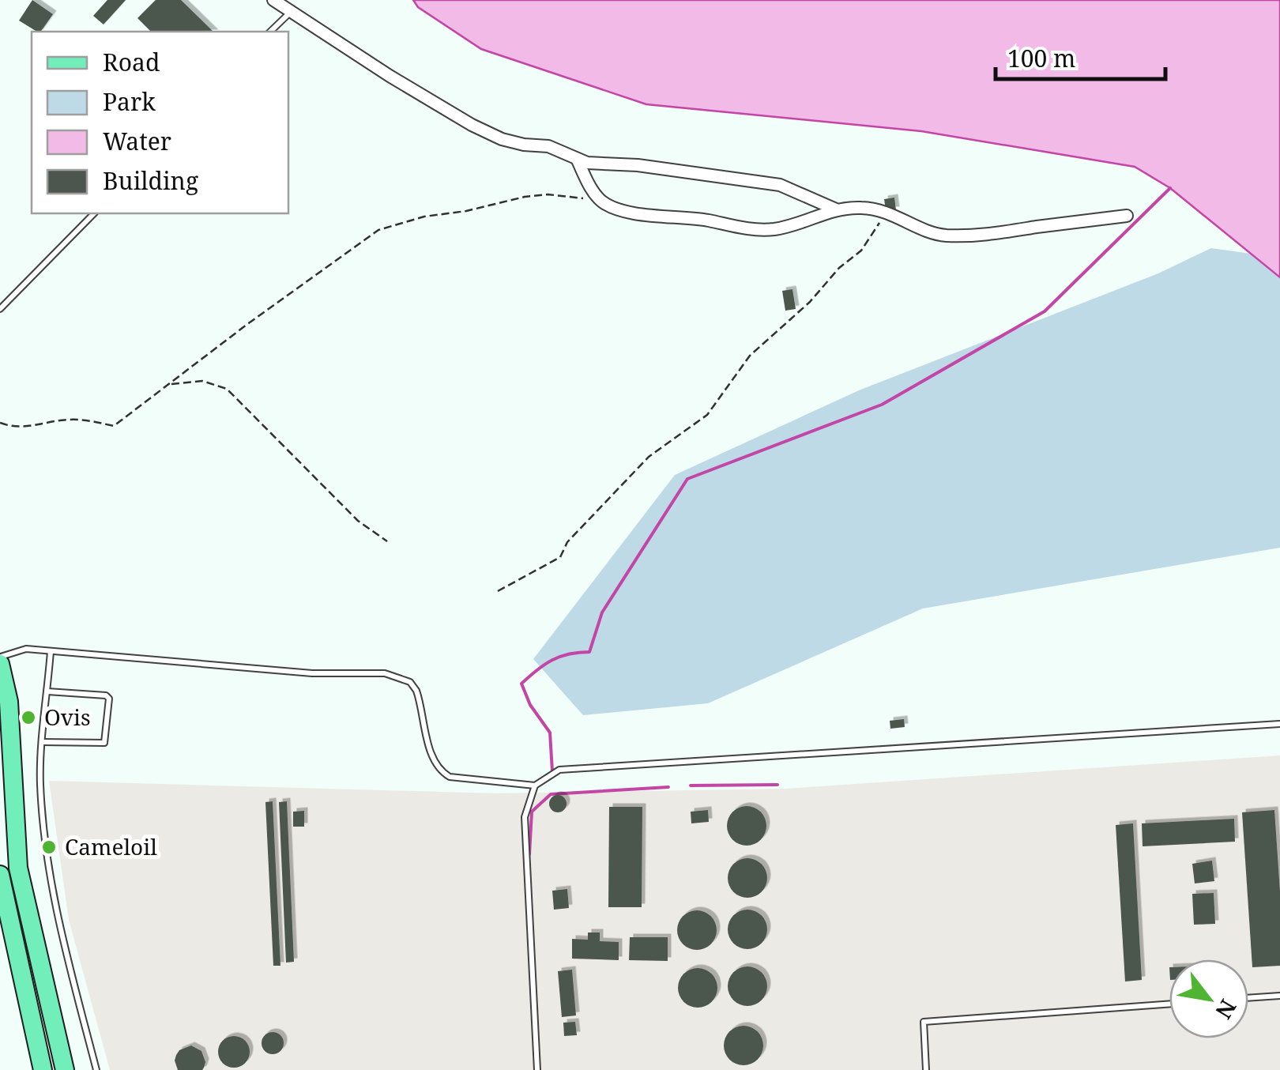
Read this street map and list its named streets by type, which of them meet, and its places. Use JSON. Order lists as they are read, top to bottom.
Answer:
{
  "places": ["Ovis", "Cameloil"],
  "legend": [
    "Road",
    "Park",
    "Water",
    "Building"
  ],
  "scale_bar": "100 m",
  "north": "bottom right"
}
